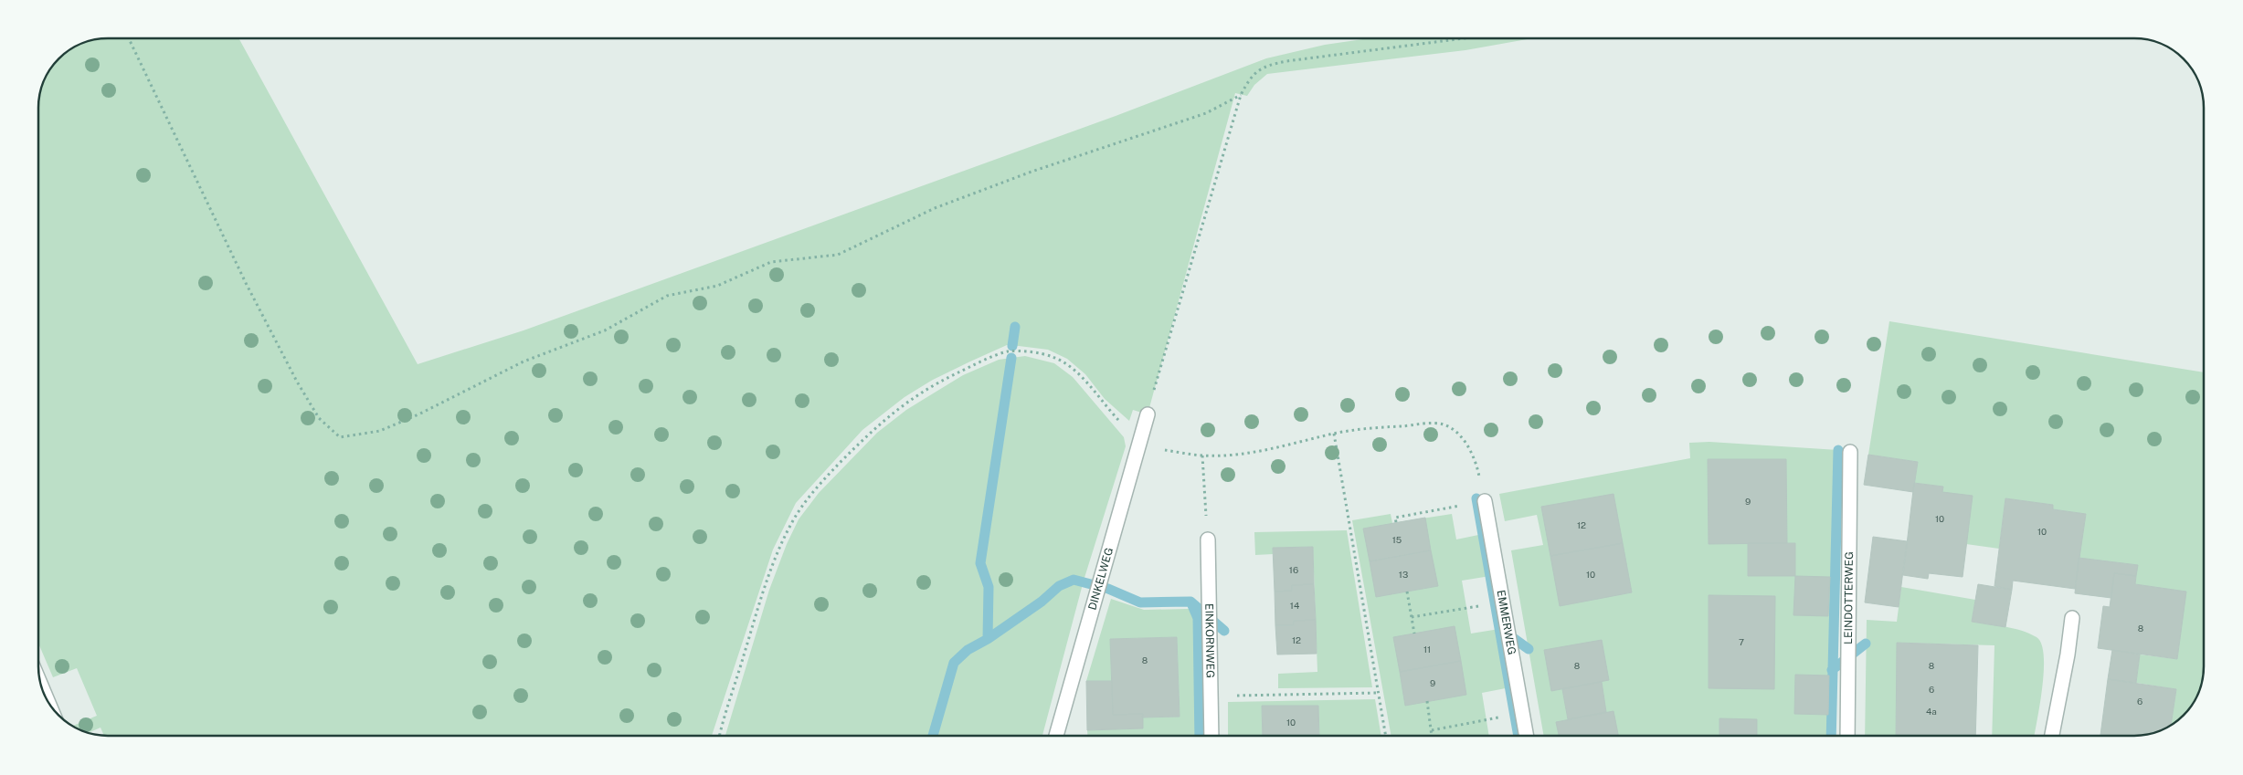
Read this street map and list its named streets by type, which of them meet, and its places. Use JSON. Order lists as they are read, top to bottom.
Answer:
{
  "streets": {
    "street": [
      "DINKELWEG",
      "LEINDOTTERWEG",
      "EMMERWEG",
      "EINKORNWEG"
    ]
  },
  "house_numbers": [
    "9",
    "10",
    "12",
    "10",
    "15",
    "16",
    "13",
    "10",
    "14",
    "8",
    "12",
    "7",
    "11",
    "8",
    "8",
    "8",
    "9",
    "6",
    "6",
    "4a",
    "10"
  ]
}
